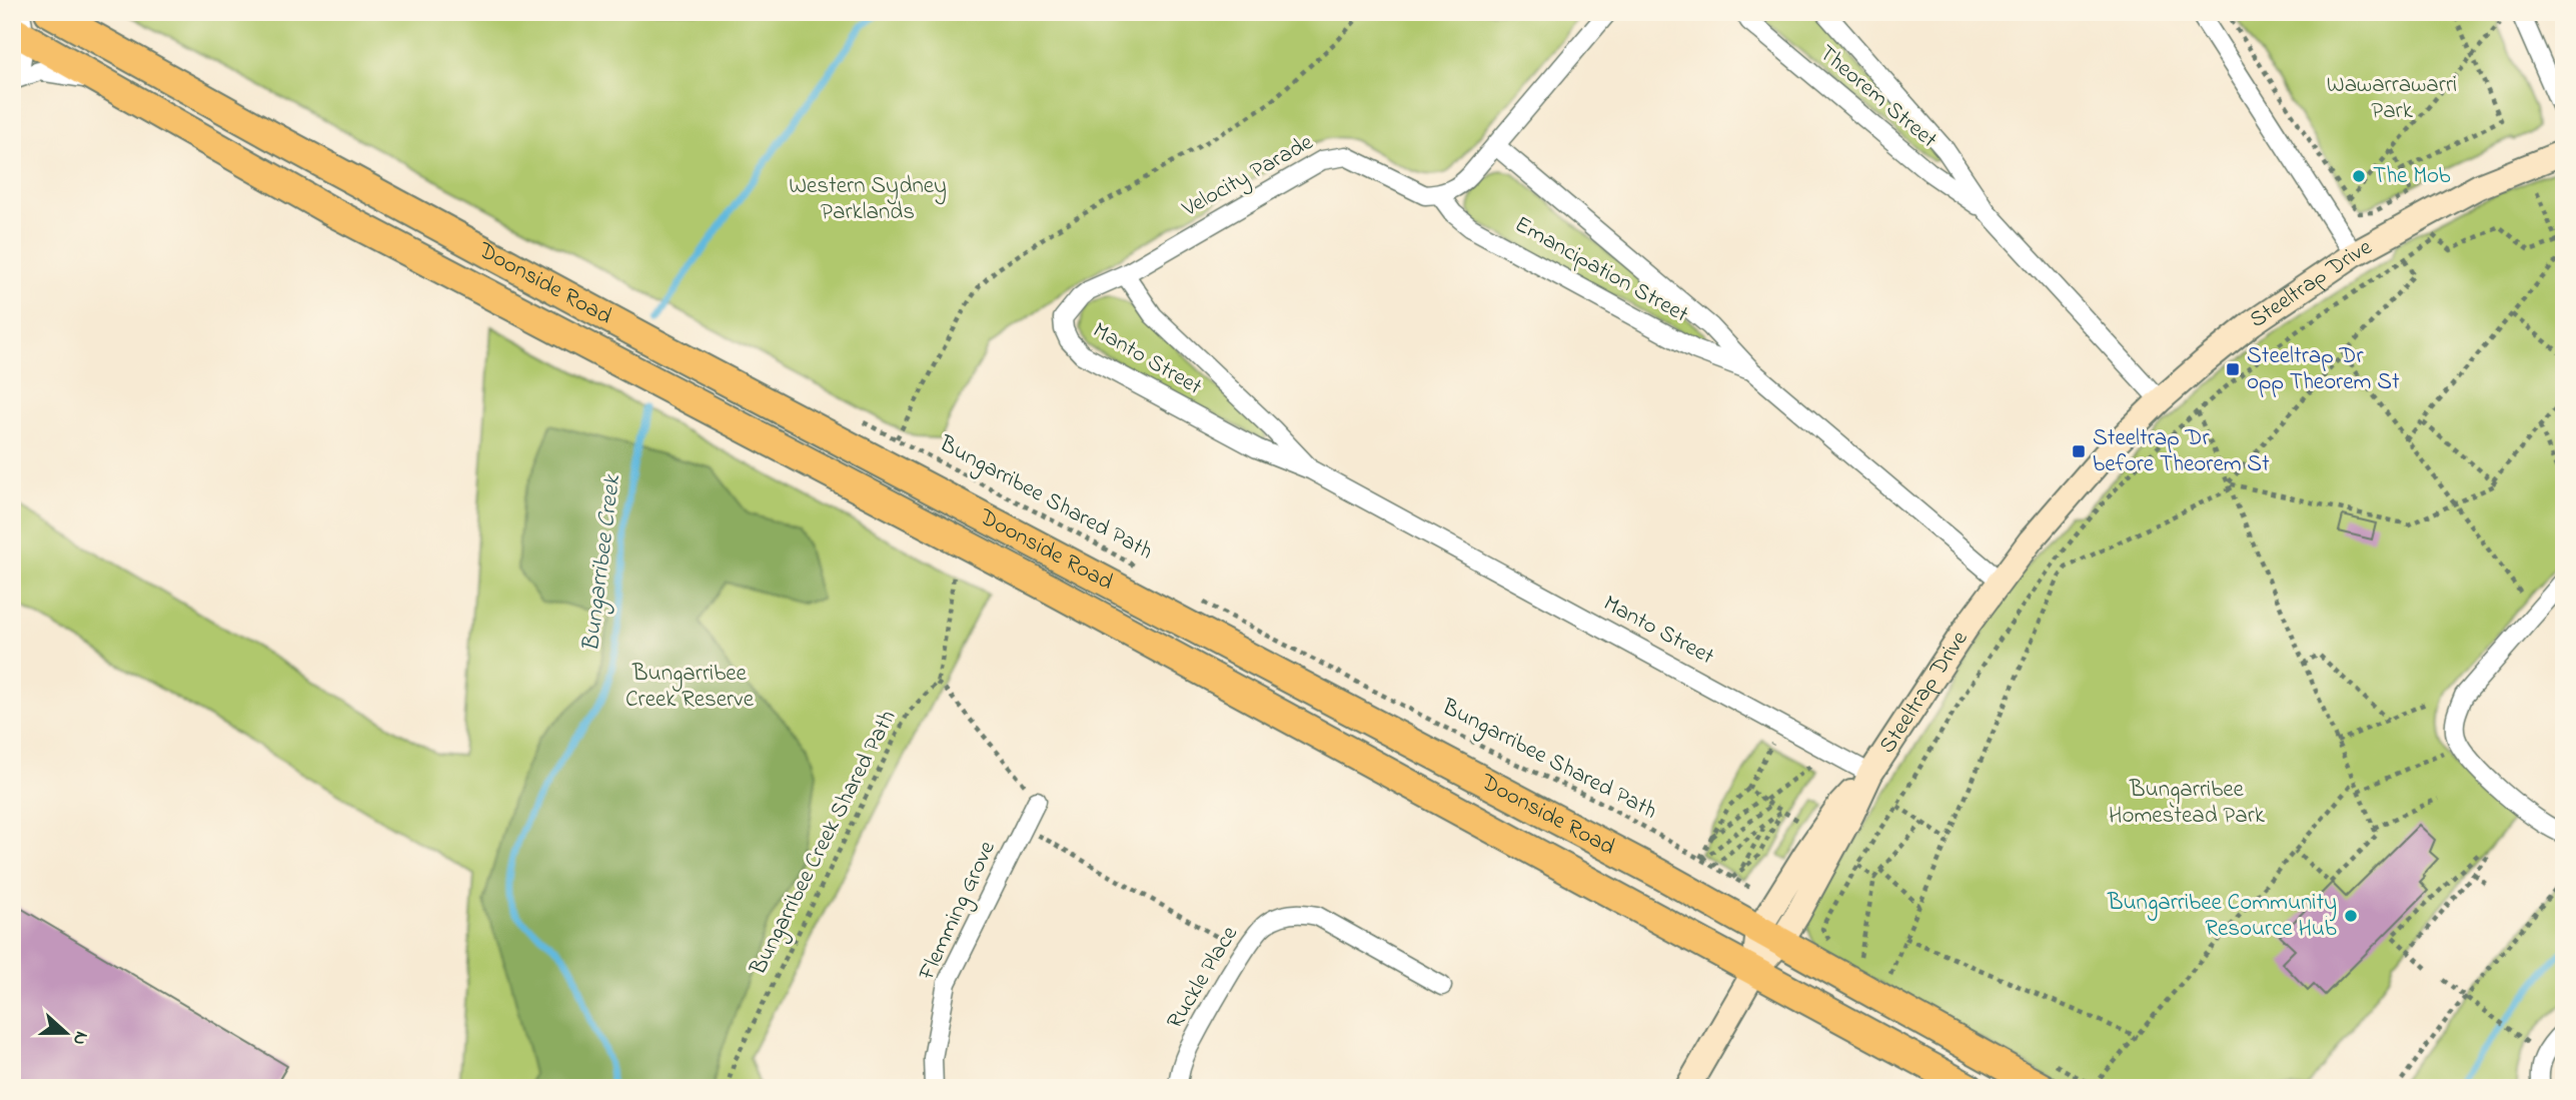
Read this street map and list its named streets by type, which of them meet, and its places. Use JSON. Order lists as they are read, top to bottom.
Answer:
{
  "streets": {
    "main road": ["Doonside Road"],
    "street": [
      "Theorem Street",
      "Velocity Parade",
      "Emancipation Street",
      "Steeltrap Drive",
      "Manto Street",
      "Flemming Grove",
      "Ruckle Place"
    ],
    "path": ["Bungarribee Shared Path", "Bungarribee Creek Shared Path"]
  },
  "crossings": [
    ["Theorem Street", "Steeltrap Drive"],
    ["Velocity Parade", "Emancipation Street"],
    ["Velocity Parade", "Manto Street"],
    ["Emancipation Street", "Steeltrap Drive"],
    ["Doonside Road", "Steeltrap Drive"],
    ["Steeltrap Drive", "Manto Street"]
  ],
  "water": ["Bungarribee Creek"],
  "parks": [
    "Wawarrawarri Park",
    "Western Sydney Parklands",
    "Bungarribee Creek Reserve",
    "Bungarribee Homestead Park"
  ],
  "places": {
    "other": ["The Mob", "Bungarribee Community Resource Hub"],
    "transit": ["Steeltrap Dr opp Theorem St", "Steeltrap Dr before Theorem St"]
  },
  "north": "right"
}
